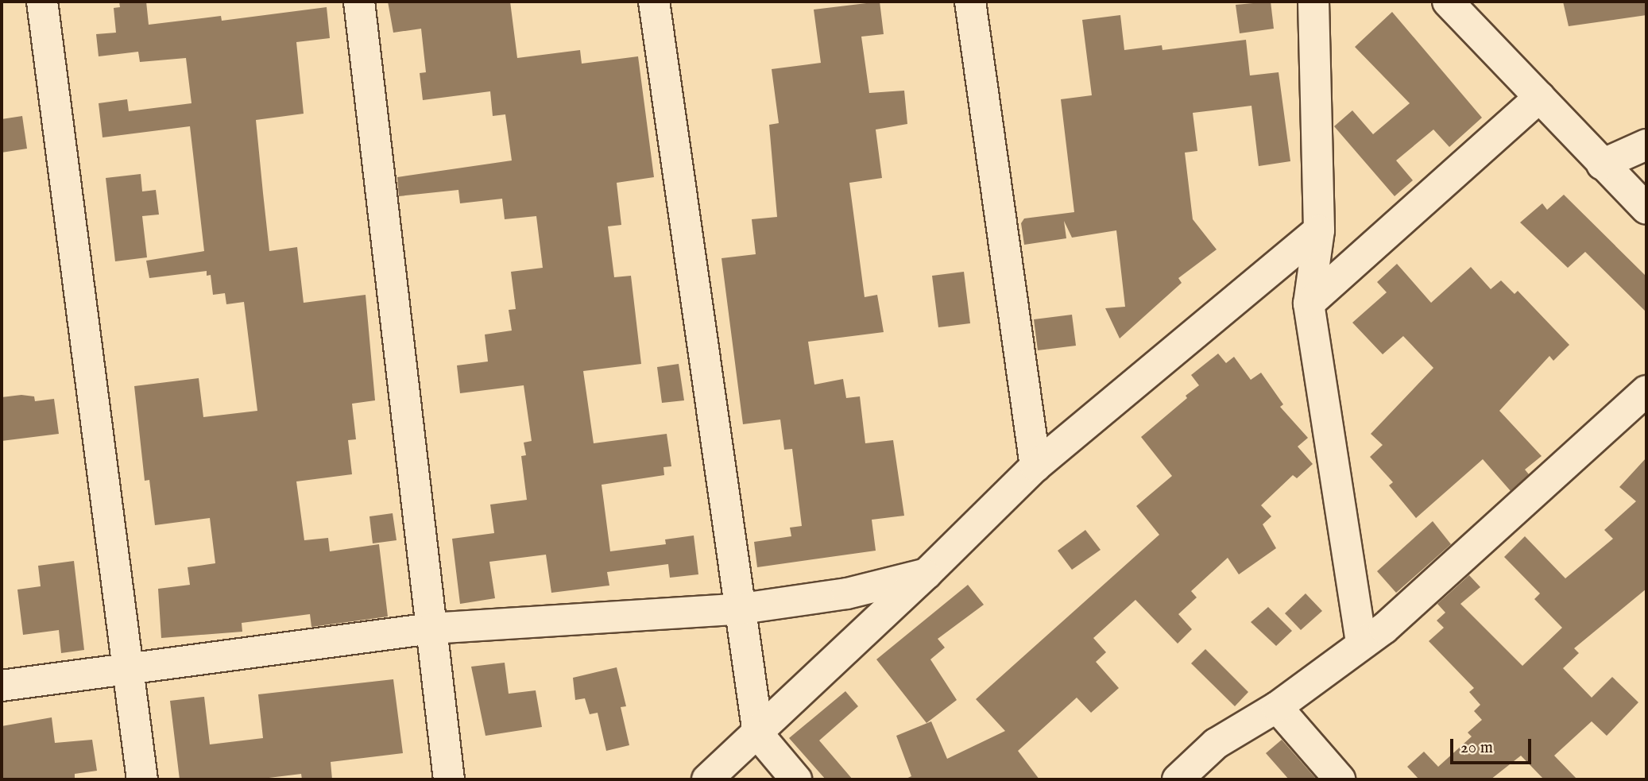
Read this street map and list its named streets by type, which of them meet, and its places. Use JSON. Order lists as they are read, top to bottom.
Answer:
{
  "scale_bar": "20 m"
}
